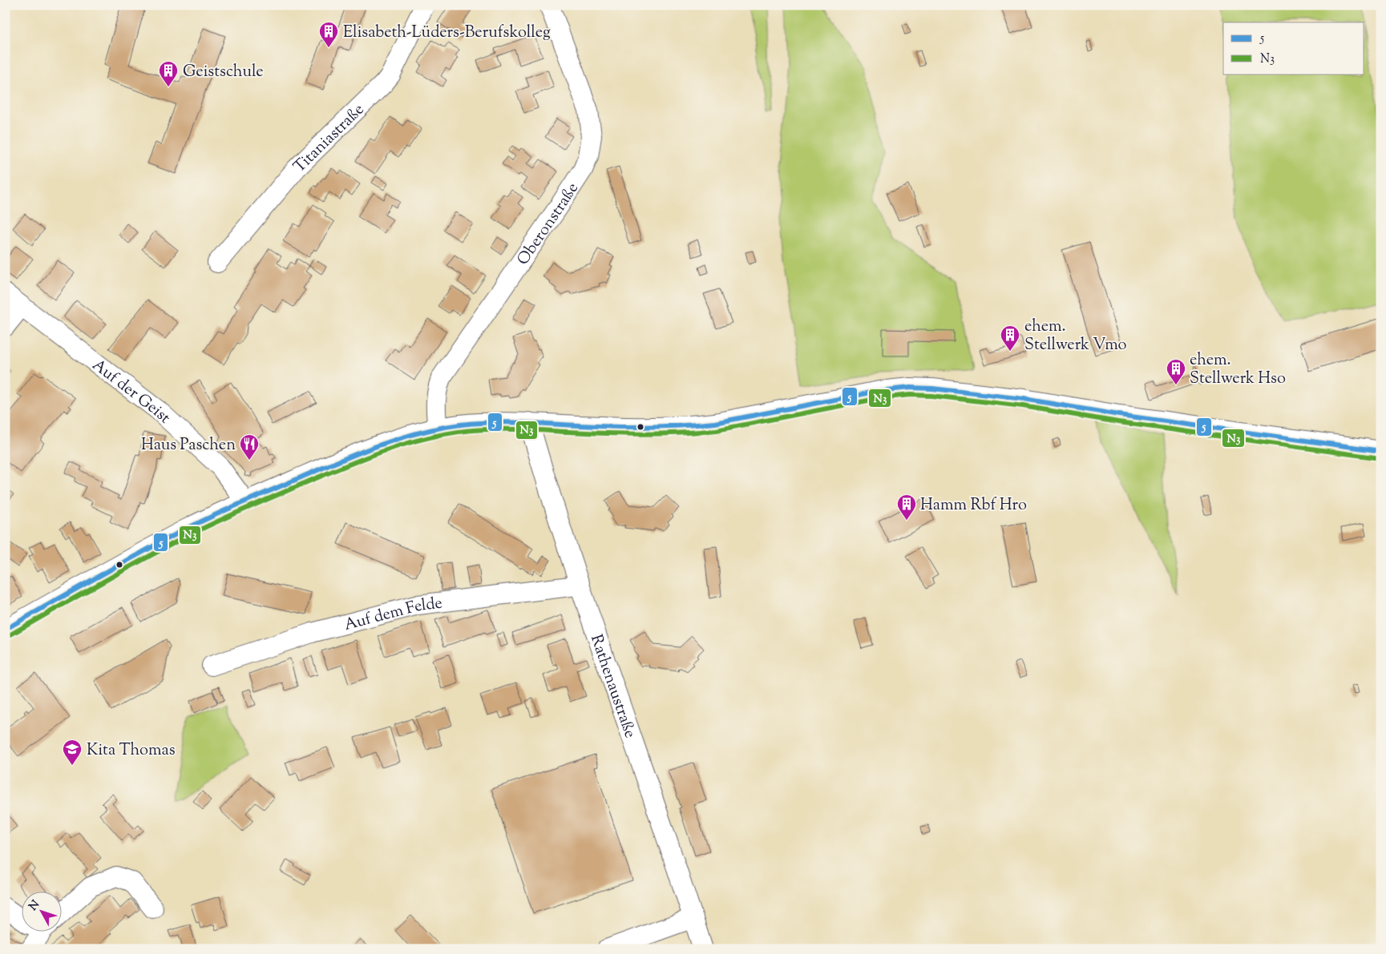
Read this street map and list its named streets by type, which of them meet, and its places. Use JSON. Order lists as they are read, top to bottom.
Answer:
{
  "streets": {
    "street": [
      "Titaniastraße",
      "Oberonstraße",
      "Auf der Geist",
      "Auf dem Felde",
      "Rathenaustraße"
    ]
  },
  "crossings": [
    ["Auf dem Felde", "Rathenaustraße"]
  ],
  "places": {
    "building": [
      "Elisabeth-Lüders-Berufskolleg",
      "Geistschule",
      "ehem. Stellwerk Vmo",
      "ehem. Stellwerk Hso",
      "Hamm Rbf Hro"
    ],
    "restaurant": ["Haus Paschen"],
    "school or university": ["Kita Thomas"]
  },
  "lines": ["transit line 5", "transit line N3"],
  "legend": ["5", "N3"],
  "north": "top left"
}
